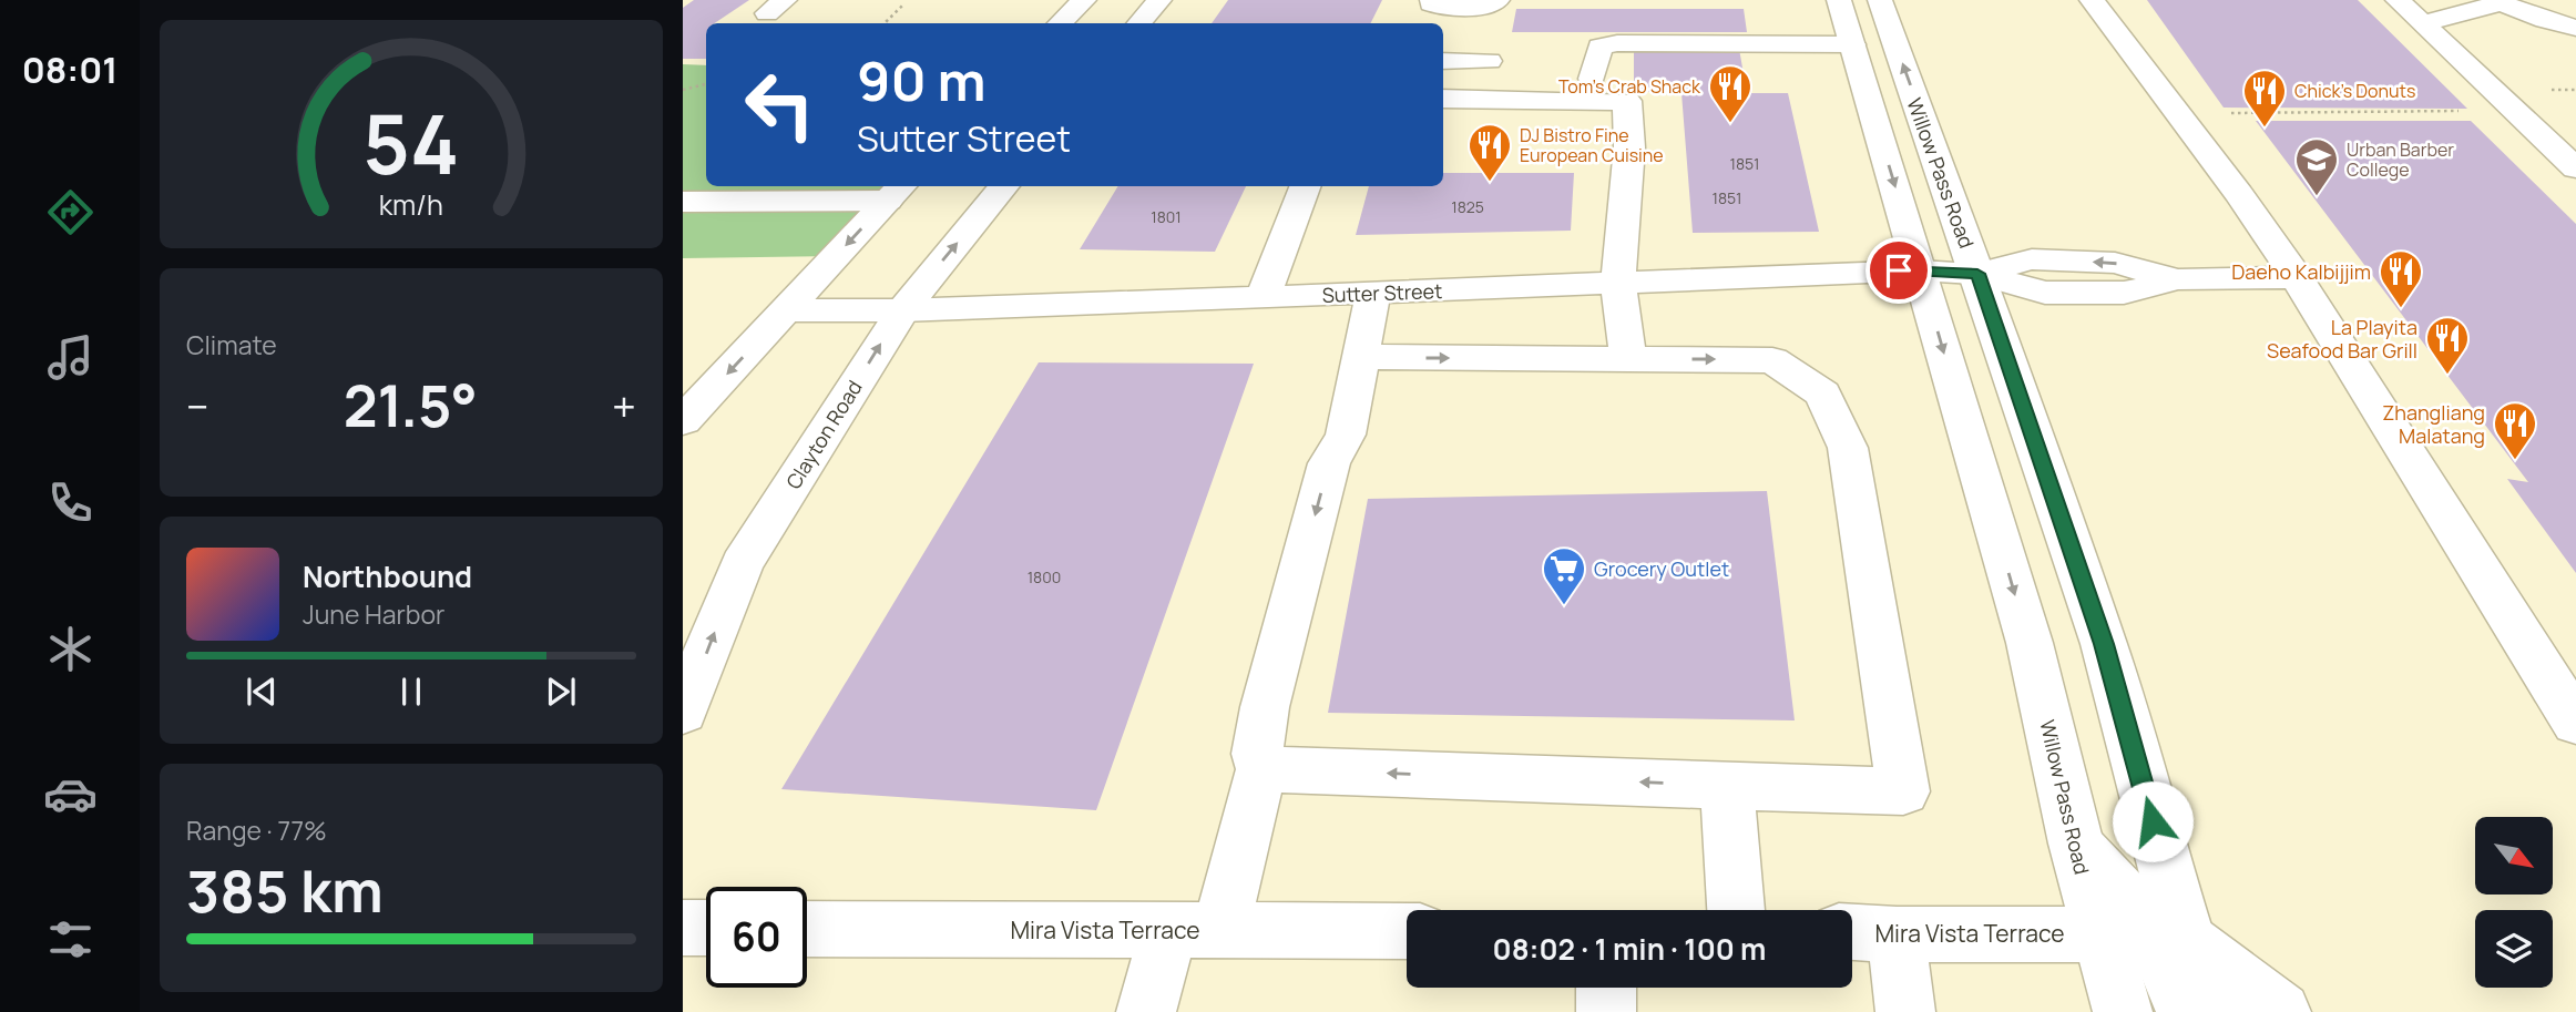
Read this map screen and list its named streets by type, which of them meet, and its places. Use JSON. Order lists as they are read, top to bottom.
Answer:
{
  "streets": {
    "main road": [
      "Willow Pass Road",
      "Sutter Street",
      "Clayton Road",
      "Mira Vista Terrace"
    ]
  },
  "crossings": [
    ["Willow Pass Road", "Sutter Street"],
    ["Willow Pass Road", "Mira Vista Terrace"],
    ["Sutter Street", "Clayton Road"]
  ],
  "places": {
    "restaurant": [
      "Tom's Crab Shack",
      "Chick's Donuts",
      "DJ Bistro Fine European Cuisine",
      "Daeho Kalbijjim",
      "La Playita Seafood Bar Grill",
      "Zhangliang Malatang"
    ],
    "school or university": ["Urban Barber College"],
    "supermarket": ["Grocery Outlet"]
  },
  "house_numbers": [
    "1851",
    "1851",
    "1825",
    "1801",
    "1800"
  ],
  "north": "bottom right",
  "page": {
    "tabs": "08:01",
    "turn": ["90 m", "Sutter Street"],
    "tile": [
      "Climate",
      ["Range · 77%", "385 km"]
    ],
    "heat": ["−", "21.5°", "+"],
    "song": ["Northbound", "June Harbor"],
    "limit": "60",
    "trip": "08:02 · 1 min · 100 m",
    "gauge": ["54", "km/h"]
  }
}
